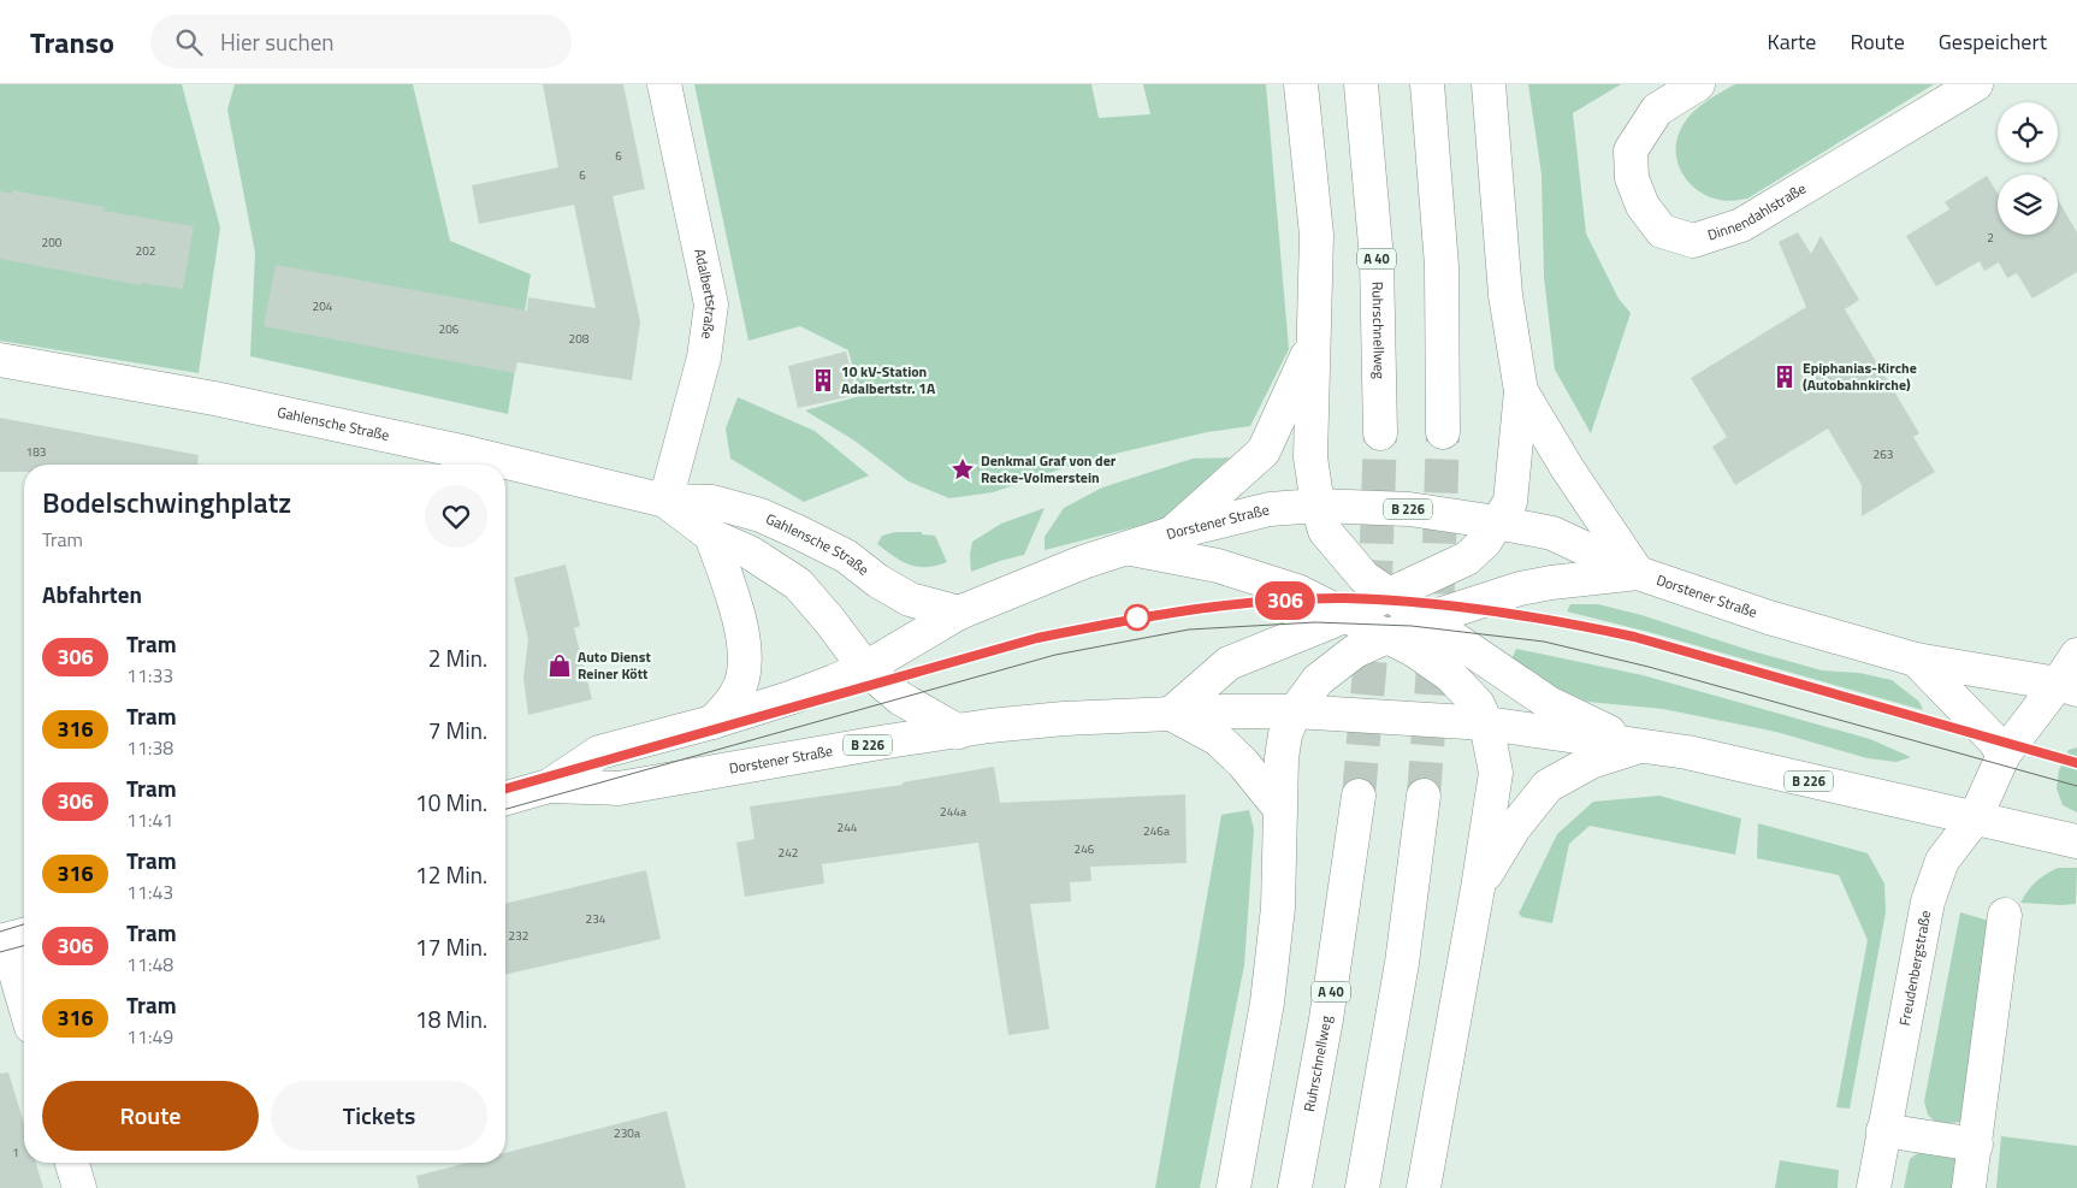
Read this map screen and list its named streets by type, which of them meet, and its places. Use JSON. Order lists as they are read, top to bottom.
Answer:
{
  "streets": {
    "main road": [
      "Dinnendahlstraße",
      "A 40",
      "Adalbertstraße",
      "Ruhrschnellweg",
      "Gahlensche Straße",
      "B 226",
      "Dorstener Straße",
      "Freudenbergstraße"
    ]
  },
  "crossings": [
    ["Adalbertstraße", "Gahlensche Straße"],
    ["Gahlensche Straße", "Dorstener Straße"],
    ["Dorstener Straße", "Freudenbergstraße"]
  ],
  "places": {
    "building": ["Epiphanias-Kirche (Autobahnkirche)", "10 kV-Station Adalbertstr. 1A"],
    "place": ["Denkmal Graf von der Recke-Volmerstein"],
    "shop": ["Auto Dienst Reiner Kött"]
  },
  "lines": ["tram line 306"],
  "house_numbers": [
    "6",
    "6",
    "2",
    "200",
    "202",
    "204",
    "206",
    "208",
    "183",
    "263",
    "244a",
    "244",
    "246a",
    "246",
    "242",
    "234",
    "232",
    "230a",
    "1"
  ],
  "page": {
    "header": "Transo",
    "search": "Hier suchen",
    "nav": ["Karte", "Route", "Gespeichert"],
    "on_map": "306",
    "heading": [
      ["Bodelschwinghplatz", "Tram"],
      "Abfahrten"
    ],
    "list": [
      {
        "mark": "306",
        "name": "Tram",
        "note": "11:33",
        "value": "2 Min."
      },
      {
        "mark": "316",
        "name": "Tram",
        "note": "11:38",
        "value": "7 Min."
      },
      {
        "mark": "306",
        "name": "Tram",
        "note": "11:41",
        "value": "10 Min."
      },
      {
        "mark": "316",
        "name": "Tram",
        "note": "11:43",
        "value": "12 Min."
      },
      {
        "mark": "306",
        "name": "Tram",
        "note": "11:48",
        "value": "17 Min."
      },
      {
        "mark": "316",
        "name": "Tram",
        "note": "11:49",
        "value": "18 Min."
      }
    ],
    "buttons": ["Route", "Tickets"]
  }
}
